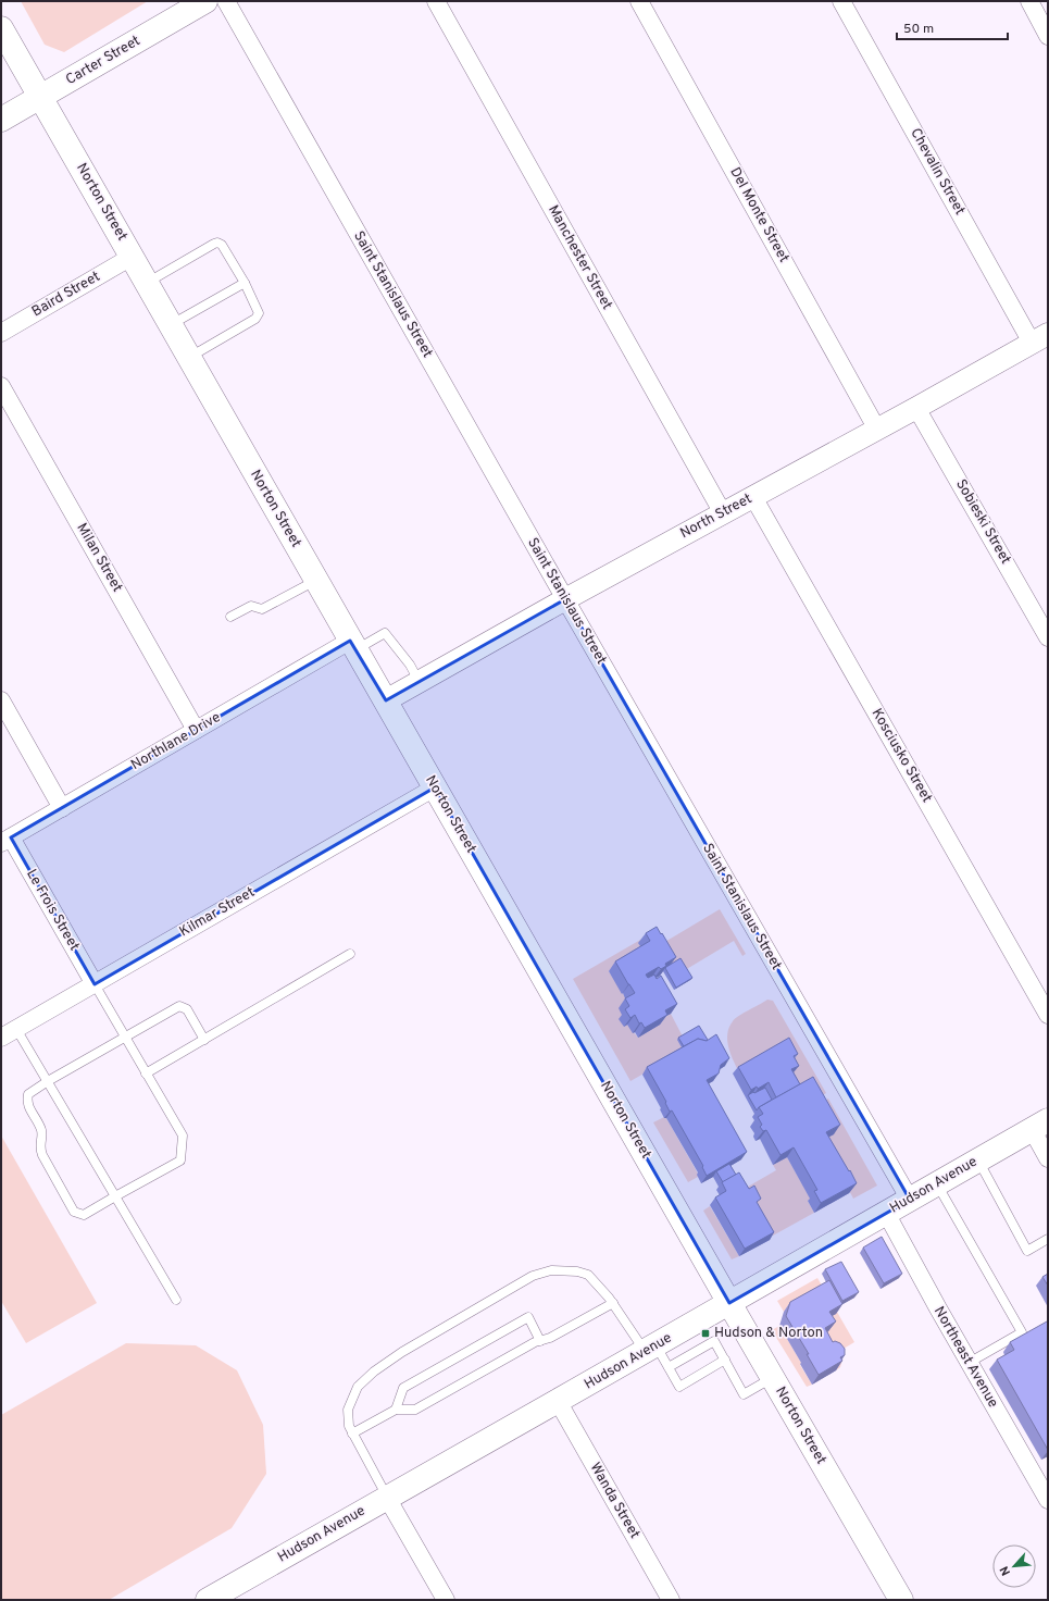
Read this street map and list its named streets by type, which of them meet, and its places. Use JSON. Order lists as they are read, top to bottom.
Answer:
{
  "streets": {
    "main road": ["Carter Street", "Norton Street", "Hudson Avenue"],
    "street": [
      "Chevalin Street",
      "Del Monte Street",
      "Manchester Street",
      "Baird Street",
      "Saint Stanislaus Street",
      "North Street",
      "Sobieski Street",
      "Milan Street",
      "Northlane Drive",
      "Kosciusko Street",
      "Le Frois Street",
      "Kilmar Street",
      "Northeast Avenue",
      "Wanda Street"
    ]
  },
  "crossings": [
    ["Carter Street", "Norton Street"],
    ["Chevalin Street", "North Street"],
    ["Norton Street", "Baird Street"],
    ["Norton Street", "North Street"],
    ["Norton Street", "Northlane Drive"],
    ["Norton Street", "Kilmar Street"],
    ["Norton Street", "Hudson Avenue"],
    ["Del Monte Street", "North Street"],
    ["Manchester Street", "North Street"],
    ["Saint Stanislaus Street", "North Street"],
    ["Saint Stanislaus Street", "Hudson Avenue"],
    ["North Street", "Sobieski Street"],
    ["North Street", "Kosciusko Street"],
    ["Milan Street", "Northlane Drive"],
    ["Northlane Drive", "Le Frois Street"],
    ["Le Frois Street", "Kilmar Street"],
    ["Hudson Avenue", "Northeast Avenue"],
    ["Hudson Avenue", "Wanda Street"]
  ],
  "places": {
    "transit": ["Hudson & Norton"]
  },
  "scale_bar": "50 m",
  "north": "bottom left"
}
